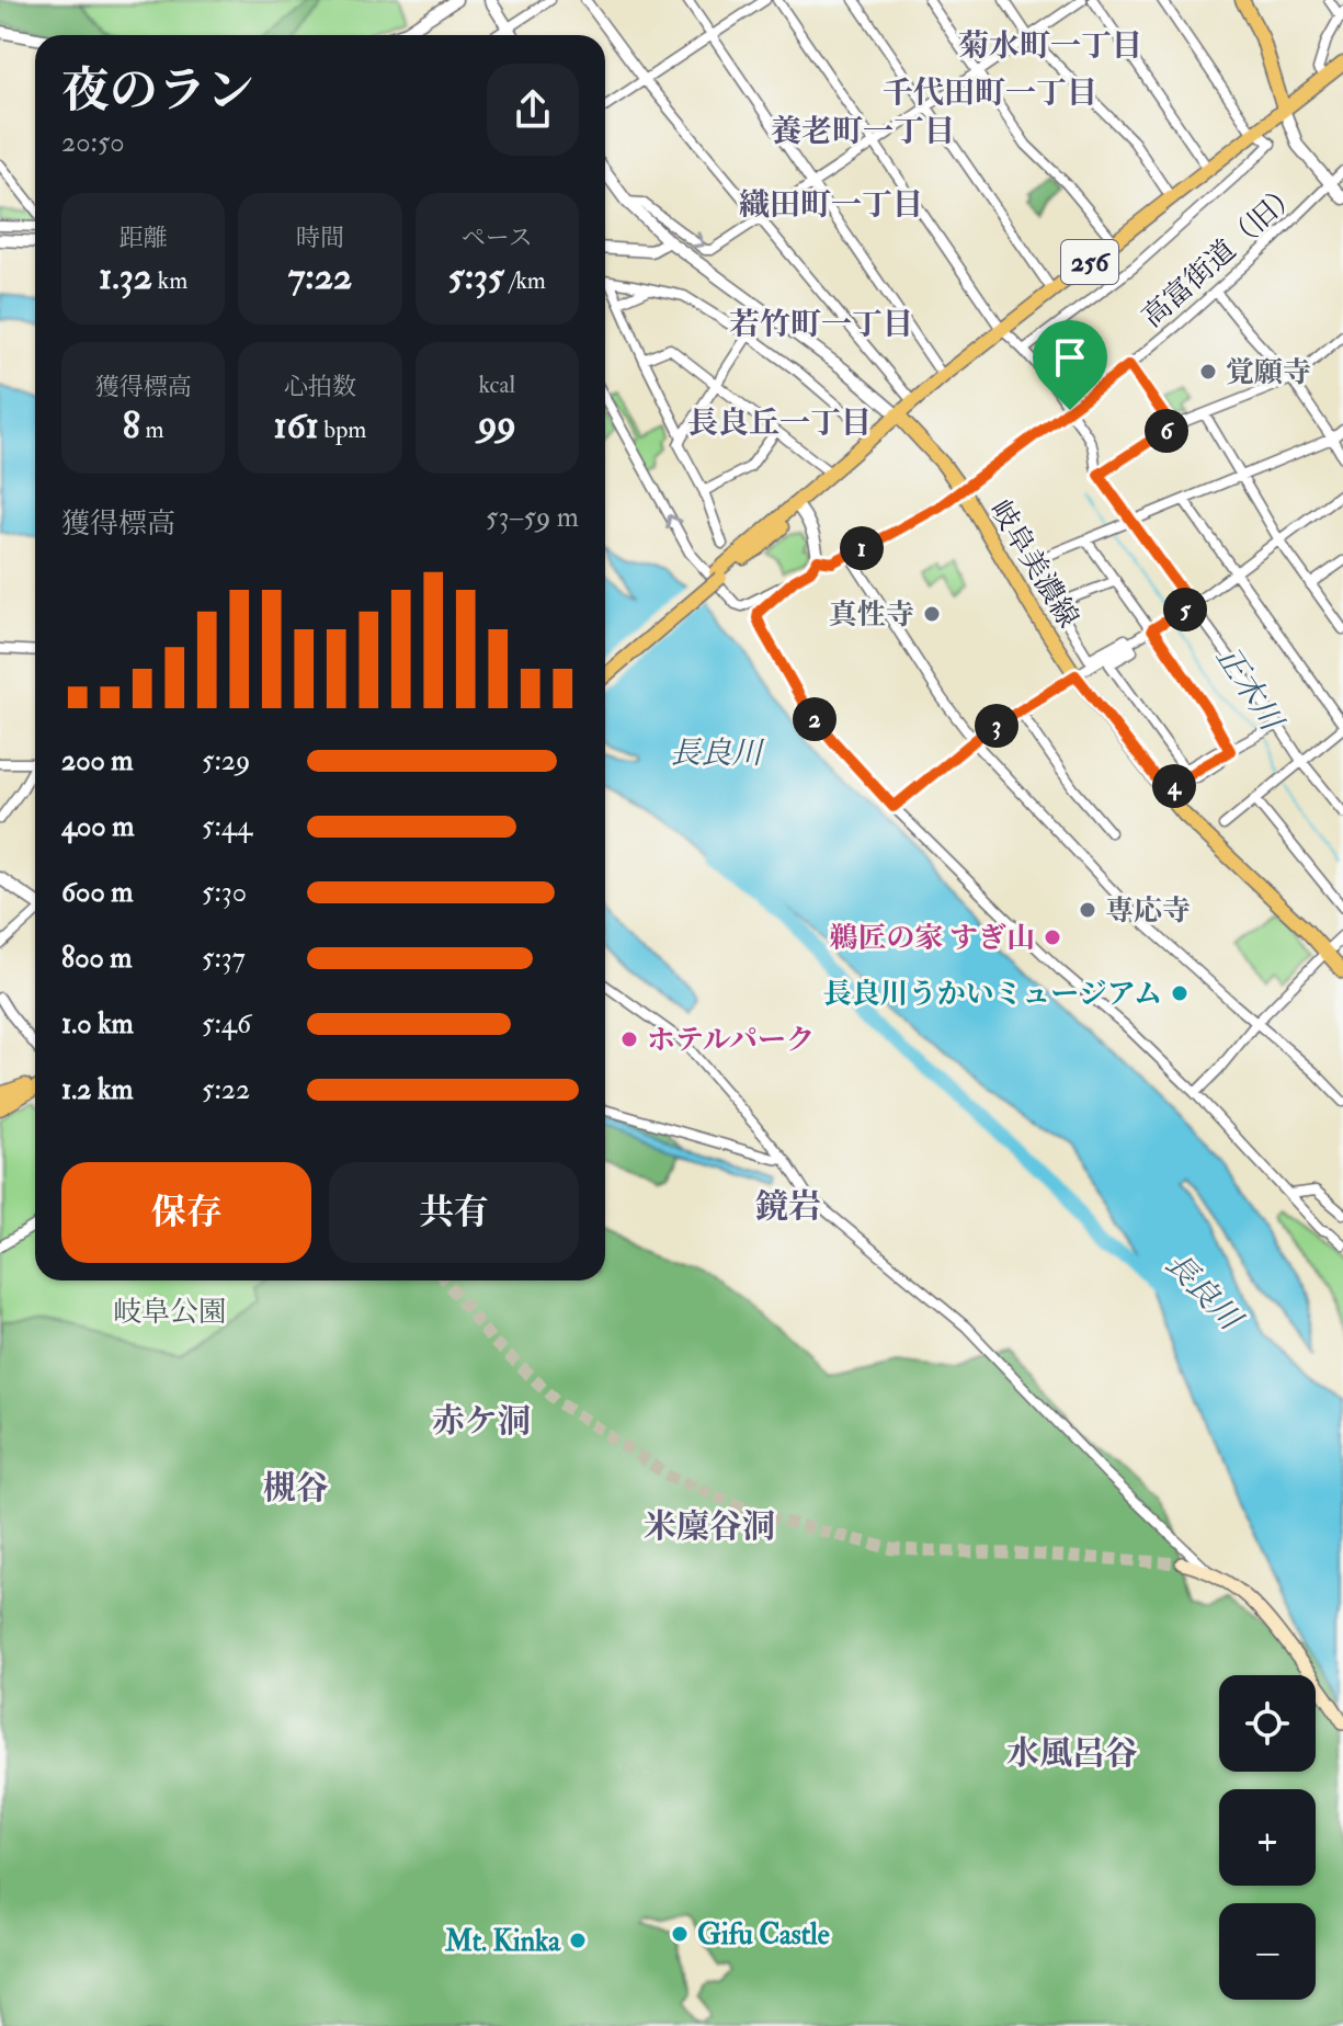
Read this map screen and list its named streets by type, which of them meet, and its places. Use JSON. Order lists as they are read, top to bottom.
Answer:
{
  "streets": {
    "main road": ["256", "岐阜美濃線"],
    "street": ["高富街道（旧）"]
  },
  "crossings": [
    ["高富街道（旧）", "岐阜美濃線"],
    ["256", "岐阜美濃線"]
  ],
  "districts": [
    "菊水町一丁目",
    "千代田町一丁目",
    "養老町一丁目",
    "織田町一丁目",
    "若竹町一丁目",
    "長良丘一丁目",
    "鏡岩",
    "赤ケ洞",
    "槻谷",
    "米廩谷洞",
    "水風呂谷"
  ],
  "water": ["正木川", "長良川"],
  "parks": ["岐阜公園"],
  "places": [
    "覚願寺",
    "真性寺",
    "専応寺",
    "鵜匠の家 すぎ山",
    "長良川うかいミュージアム",
    "ホテルパーク",
    "Gifu Castle",
    "Mt. Kinka"
  ],
  "page": {
    "heading": ["夜のラン", "20:50"],
    "stats": [
      ["距離", "1.32 km"],
      ["時間", "7:22"],
      ["ペース", "5:35 /km"],
      ["獲得標高", "8 m"],
      ["心拍数", "161 bpm"],
      ["kcal", "99"]
    ],
    "pins": [
      "6",
      "1",
      "5",
      "2",
      "3",
      "4"
    ],
    "chart": ["獲得標高", "53–59 m"],
    "list": [
      {
        "name": "200 m",
        "note": "5:29"
      },
      {
        "name": "400 m",
        "note": "5:44"
      },
      {
        "name": "600 m",
        "note": "5:30"
      },
      {
        "name": "800 m",
        "note": "5:37"
      },
      {
        "name": "1.0 km",
        "note": "5:46"
      },
      {
        "name": "1.2 km",
        "note": "5:22"
      }
    ],
    "buttons": ["保存", "共有"],
    "map_buttons": ["+", "−"]
  }
}
